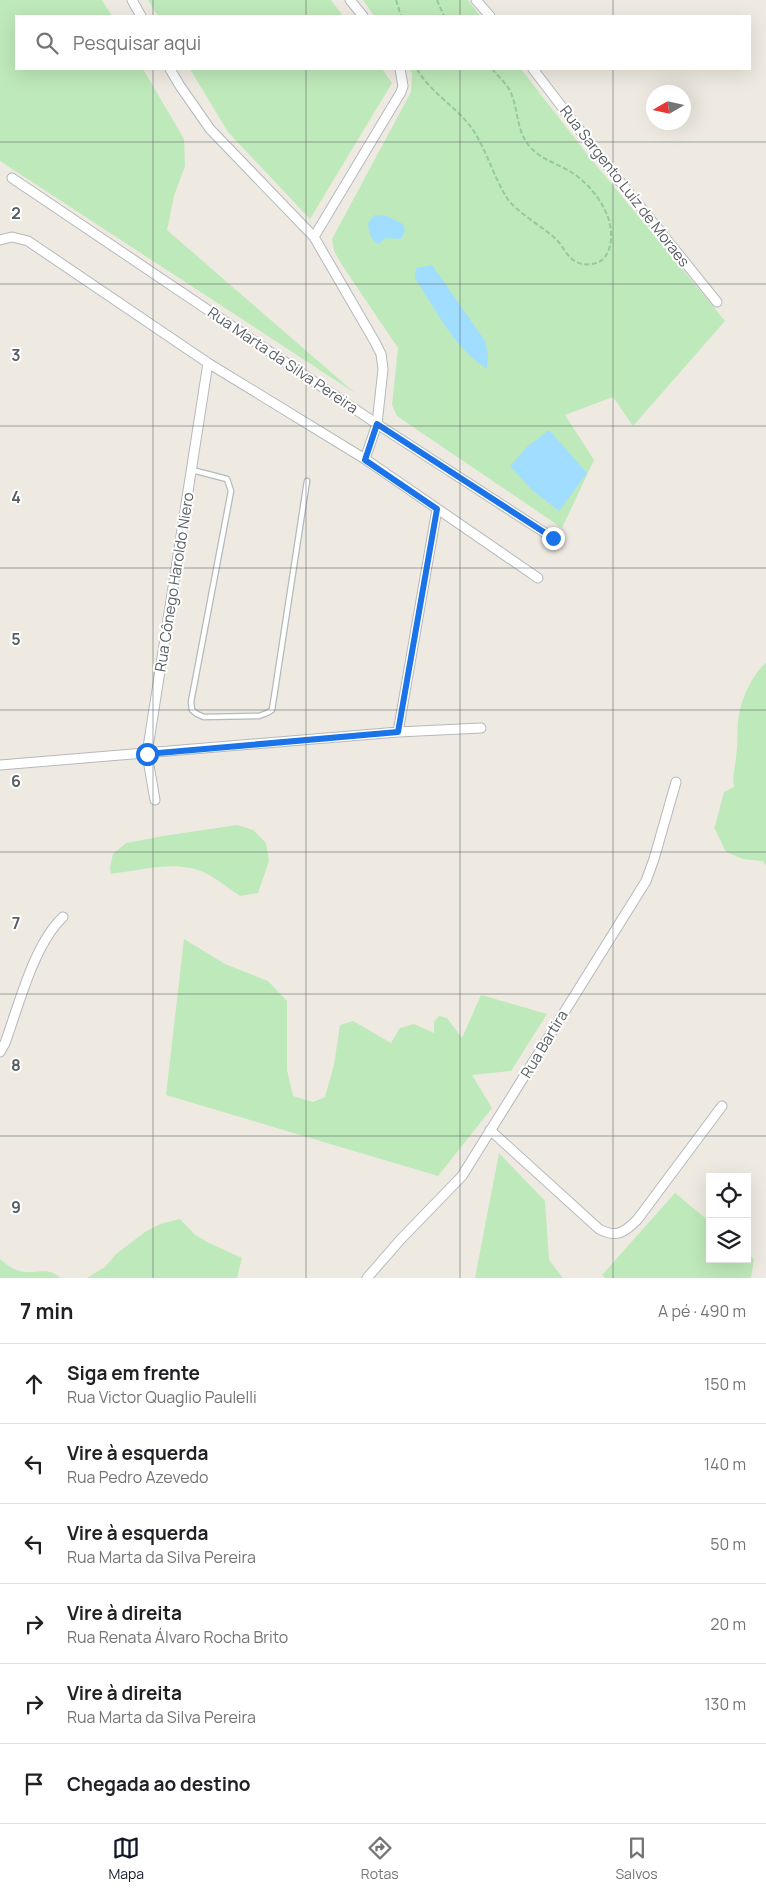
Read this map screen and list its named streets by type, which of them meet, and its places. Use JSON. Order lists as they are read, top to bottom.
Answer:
{
  "streets": {
    "street": [
      "Rua Sargento Luíz de Moraes",
      "Rua Marta da Silva Pereira",
      "Rua Cônego Haroldo Niero",
      "Rua Bartira"
    ]
  },
  "north": "left",
  "page": {
    "search": "Pesquisar aqui",
    "heading": ["7 min", "A pé · 490 m"],
    "list": [
      ["Siga em frente", "Rua Victor Quaglio Paulelli", "150 m"],
      ["Vire à esquerda", "Rua Pedro Azevedo", "140 m"],
      ["Vire à esquerda", "Rua Marta da Silva Pereira", "50 m"],
      ["Vire à direita", "Rua Renata Álvaro Rocha Brito", "20 m"],
      ["Vire à direita", "Rua Marta da Silva Pereira", "130 m"],
      "Chegada ao destino"
    ],
    "nav": ["Mapa", "Rotas", "Salvos"]
  },
  "grid": {
    "rows": [
      "2",
      "3",
      "4",
      "5",
      "6",
      "7",
      "8",
      "9"
    ]
  }
}
